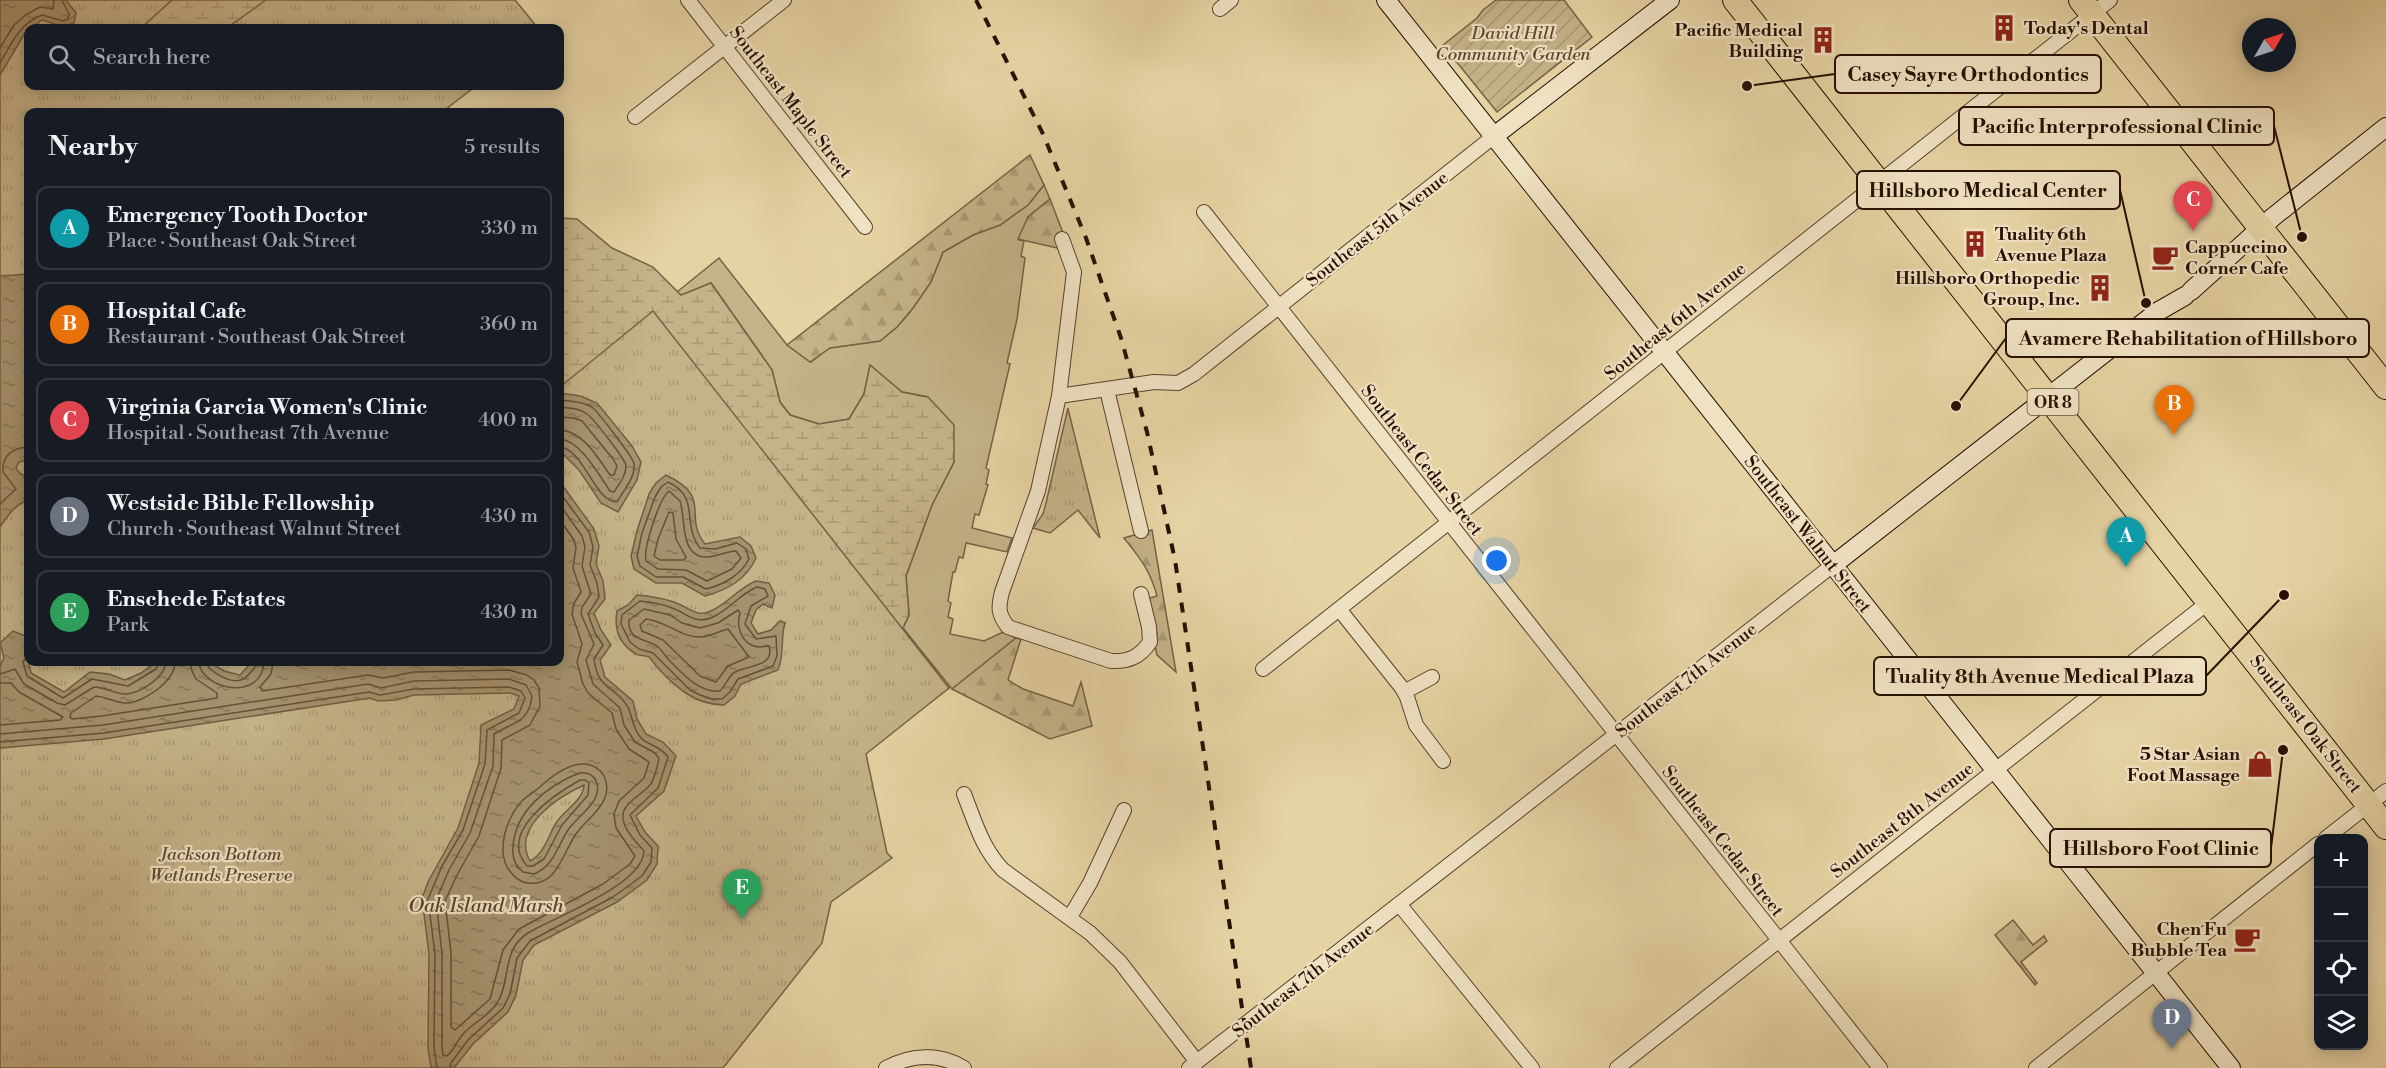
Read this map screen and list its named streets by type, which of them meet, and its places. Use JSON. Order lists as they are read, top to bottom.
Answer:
{
  "streets": {
    "highway": ["OR 8", "Southeast Oak Street"],
    "street": [
      "Southeast Maple Street",
      "Southeast 5th Avenue",
      "Southeast 6th Avenue",
      "Southeast Cedar Street",
      "Southeast Walnut Street",
      "Southeast 7th Avenue",
      "Southeast 8th Avenue"
    ]
  },
  "crossings": [
    ["Southeast 5th Avenue", "Southeast Cedar Street"],
    ["Southeast 5th Avenue", "Southeast Walnut Street"],
    ["Southeast 6th Avenue", "Southeast Cedar Street"],
    ["Southeast 6th Avenue", "Southeast Walnut Street"],
    ["Southeast 6th Avenue", "Southeast Oak Street"],
    ["Southeast Cedar Street", "Southeast 7th Avenue"],
    ["Southeast Cedar Street", "Southeast 8th Avenue"],
    ["Southeast Walnut Street", "Southeast 7th Avenue"],
    ["Southeast Walnut Street", "Southeast 8th Avenue"],
    ["Southeast 7th Avenue", "Southeast Oak Street"],
    ["Southeast Oak Street", "Southeast 8th Avenue"]
  ],
  "water": ["Oak Island Marsh"],
  "parks": ["David Hill Community Garden", "Jackson Bottom Wetlands Preserve"],
  "places": {
    "building": [
      "Today's Dental",
      "Pacific Medical Building",
      "Tuality 6th Avenue Plaza",
      "Hillsboro Orthopedic Group, Inc."
    ],
    "other": [
      "Casey Sayre Orthodontics",
      "Pacific Interprofessional Clinic",
      "Hillsboro Medical Center",
      "Avamere Rehabilitation of Hillsboro",
      "Tuality 8th Avenue Medical Plaza",
      "Hillsboro Foot Clinic"
    ],
    "cafe": ["Cappuccino Corner Cafe", "Chen Fu Bubble Tea"],
    "shop": ["5 Star Asian Foot Massage"]
  },
  "north": "top right",
  "page": {
    "search": "Search here",
    "heading": ["Nearby", "5 results"],
    "pins": [
      "C",
      "B",
      "A",
      "E",
      "D"
    ],
    "list": [
      {
        "mark": "A",
        "name": "Emergency Tooth Doctor",
        "note": "Place · Southeast Oak Street",
        "value": "330 m"
      },
      {
        "mark": "B",
        "name": "Hospital Cafe",
        "note": "Restaurant · Southeast Oak Street",
        "value": "360 m"
      },
      {
        "mark": "C",
        "name": "Virginia Garcia Women's Clinic",
        "note": "Hospital · Southeast 7th Avenue",
        "value": "400 m"
      },
      {
        "mark": "D",
        "name": "Westside Bible Fellowship",
        "note": "Church · Southeast Walnut Street",
        "value": "430 m"
      },
      {
        "mark": "E",
        "name": "Enschede Estates",
        "note": "Park",
        "value": "430 m"
      }
    ],
    "map_buttons": ["+", "−"]
  }
}
